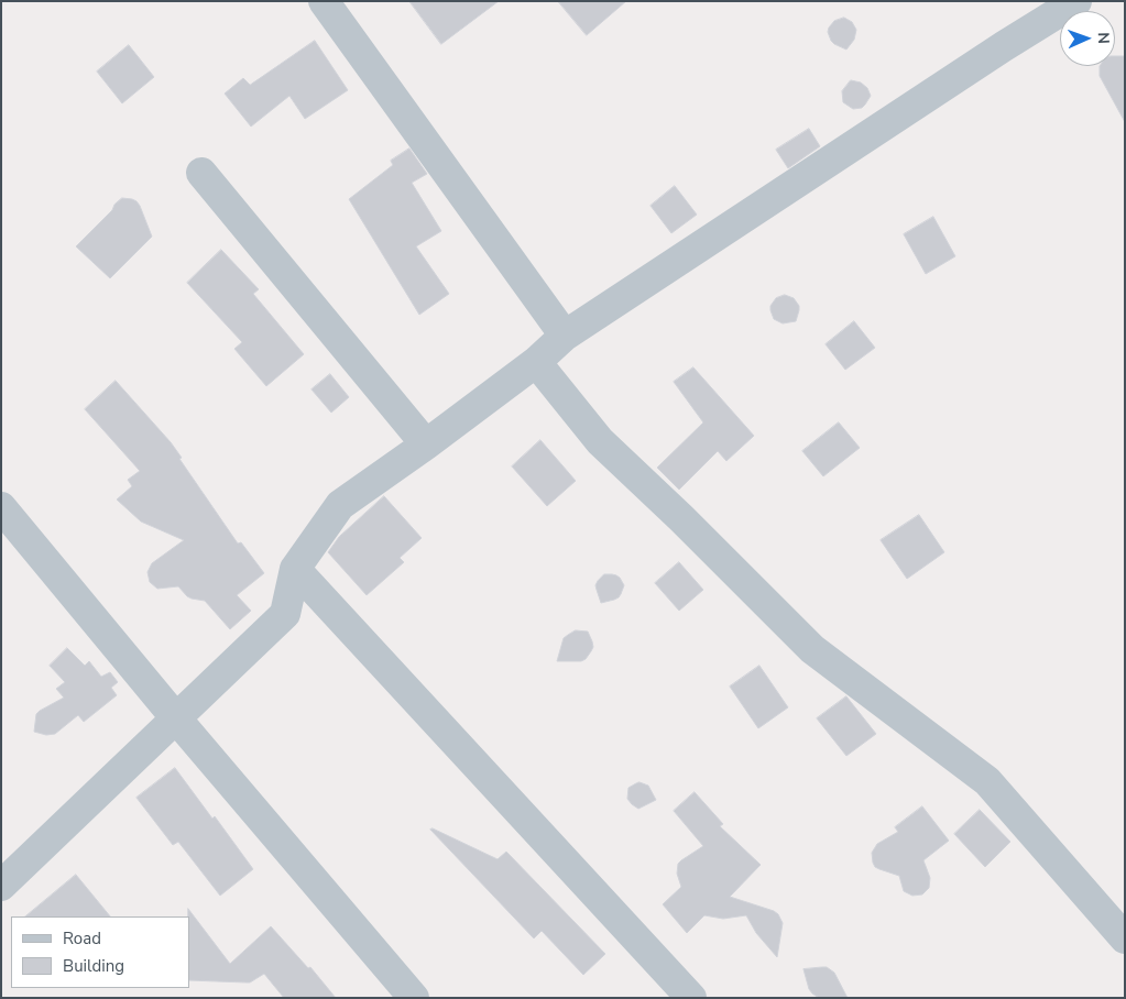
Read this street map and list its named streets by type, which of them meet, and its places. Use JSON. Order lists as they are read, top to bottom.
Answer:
{
  "legend": ["Road", "Building"],
  "north": "right"
}
